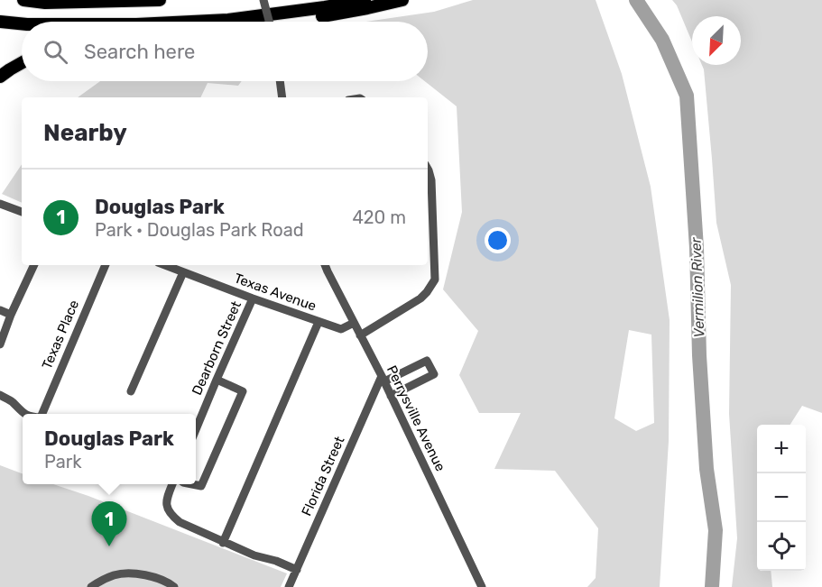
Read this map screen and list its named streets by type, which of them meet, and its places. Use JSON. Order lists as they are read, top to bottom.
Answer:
{
  "streets": {
    "street": [
      "Texas Avenue",
      "Texas Place",
      "Dearborn Street",
      "Perrysville Avenue",
      "Florida Street"
    ]
  },
  "crossings": [
    ["Texas Avenue", "Dearborn Street"],
    ["Texas Avenue", "Perrysville Avenue"],
    ["Perrysville Avenue", "Florida Street"]
  ],
  "water": ["Vermilion River"],
  "north": "bottom left",
  "page": {
    "search": "Search here",
    "heading": "Nearby",
    "list": [
      {
        "mark": "1",
        "name": "Douglas Park",
        "note": "Park · Douglas Park Road",
        "value": "420 m"
      }
    ],
    "popup": ["Douglas Park", "Park"],
    "map_buttons": ["+", "−"],
    "pins": "1"
  }
}
